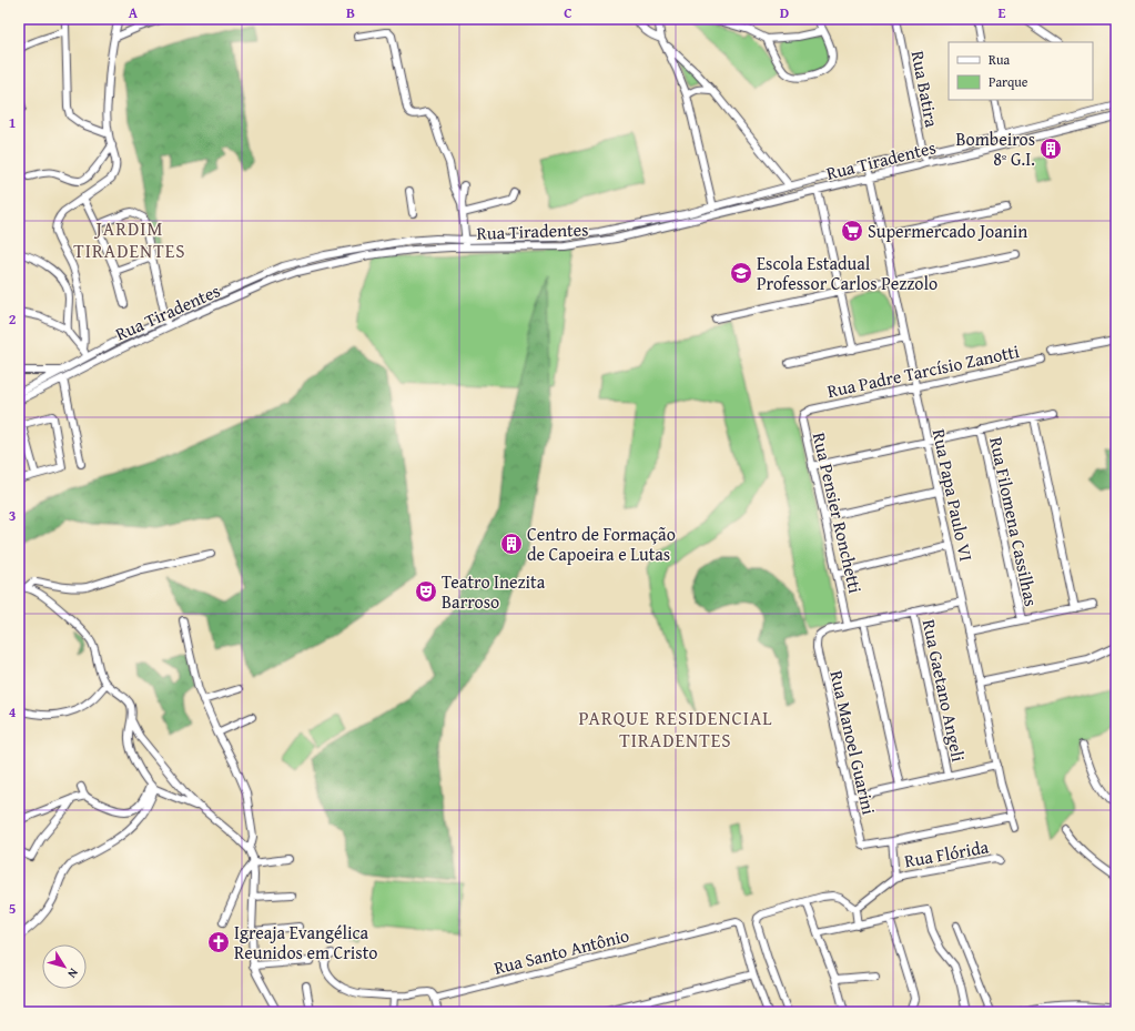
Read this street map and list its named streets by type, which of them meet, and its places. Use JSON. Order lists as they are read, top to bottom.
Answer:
{
  "streets": {
    "street": [
      "Rua Batira",
      "Rua Tiradentes",
      "Rua Padre Tarcísio Zanotti",
      "Rua Papa Paulo VI",
      "Rua Pensier Ronchetti",
      "Rua Filomena Cassilhas",
      "Rua Gaetano Angeli",
      "Rua Manoel Guarini",
      "Rua Flórida",
      "Rua Santo Antônio"
    ]
  },
  "crossings": [
    ["Rua Batira", "Rua Tiradentes"],
    ["Rua Tiradentes", "Rua Papa Paulo VI"],
    ["Rua Padre Tarcísio Zanotti", "Rua Papa Paulo VI"],
    ["Rua Padre Tarcísio Zanotti", "Rua Pensier Ronchetti"],
    ["Rua Pensier Ronchetti", "Rua Manoel Guarini"]
  ],
  "districts": ["JARDIM TIRADENTES", "PARQUE RESIDENCIAL TIRADENTES"],
  "places": {
    "building": ["Bombeiros 8º G.I.", "Centro de Formação de Capoeira e Lutas"],
    "supermarket": ["Supermercado Joanin"],
    "school or university": ["Escola Estadual Professor Carlos Pezzolo"],
    "theatre": ["Teatro Inezita Barroso"],
    "church": ["Igreaja Evangélica Reunidos em Cristo"]
  },
  "legend": ["Rua", "Parque"],
  "north": "bottom right",
  "grid": {
    "columns": [
      "A",
      "B",
      "C",
      "D",
      "E"
    ],
    "rows": [
      "1",
      "2",
      "3",
      "4",
      "5"
    ]
  }
}
